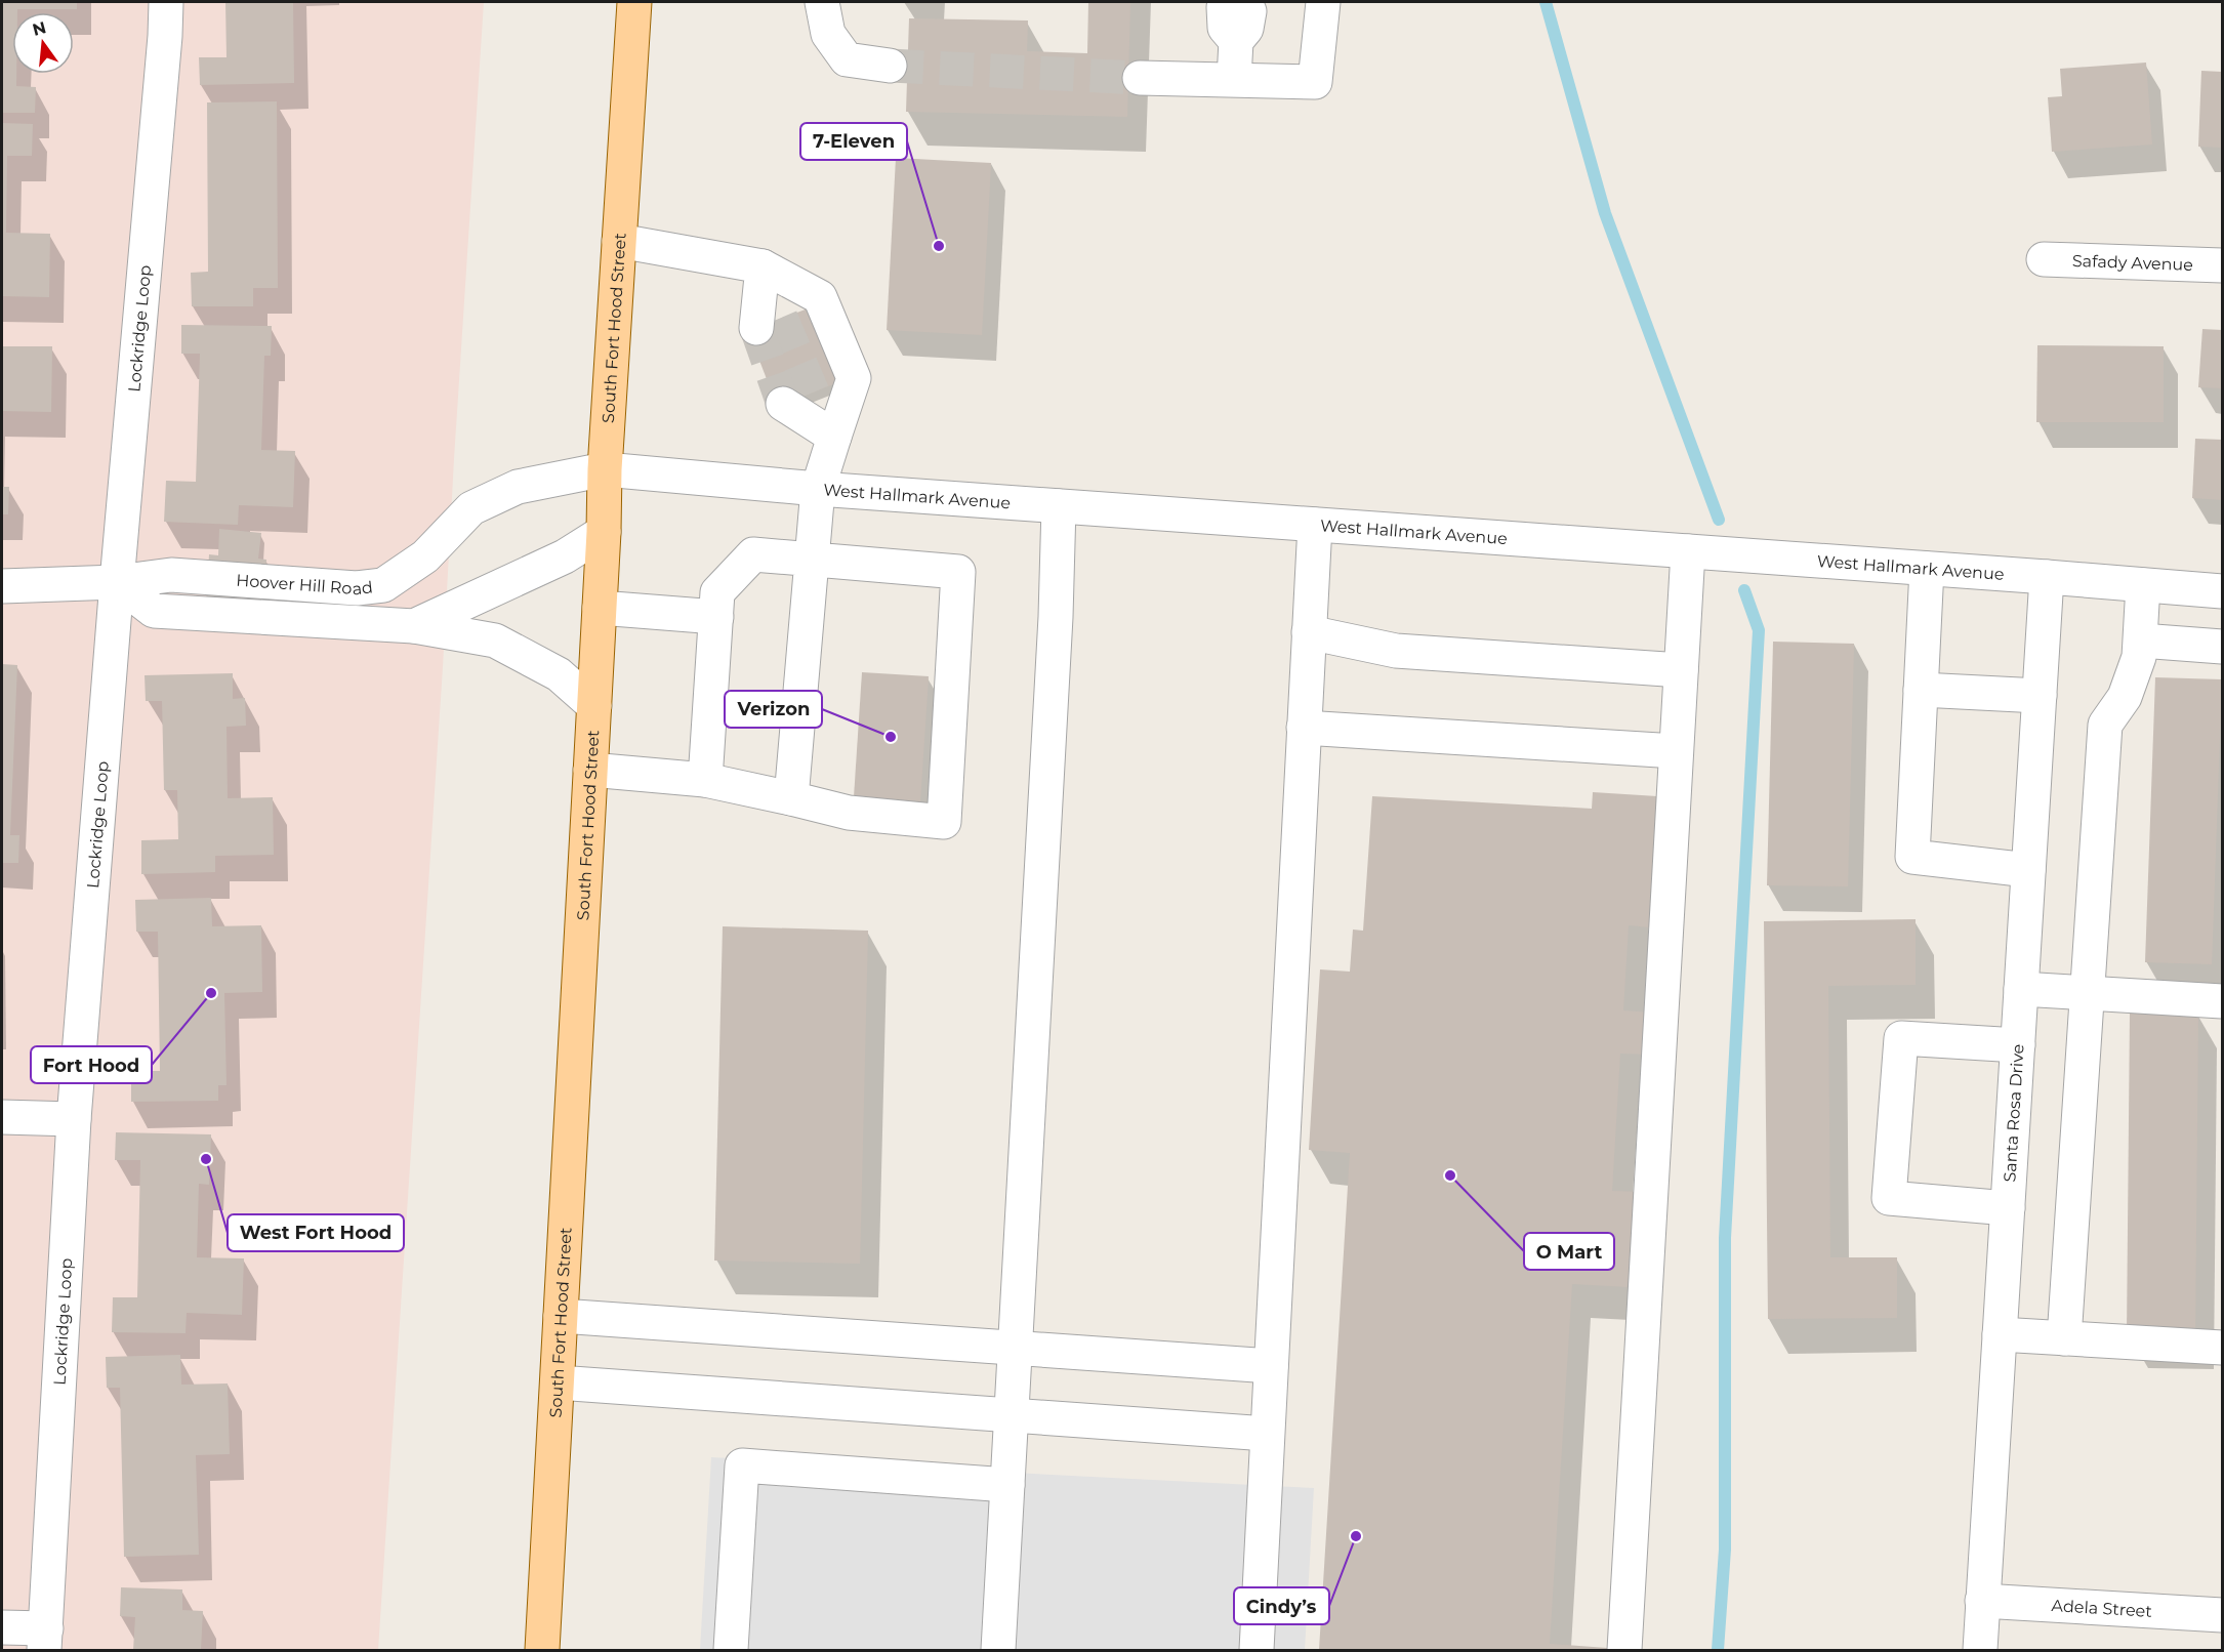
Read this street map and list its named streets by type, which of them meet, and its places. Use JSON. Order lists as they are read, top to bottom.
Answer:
{
  "streets": {
    "main road": ["South Fort Hood Street"],
    "street": [
      "Safady Avenue",
      "Lockridge Loop",
      "West Hallmark Avenue",
      "Hoover Hill Road",
      "Santa Rosa Drive",
      "Adela Street"
    ]
  },
  "crossings": [
    ["Lockridge Loop", "Hoover Hill Road"],
    ["South Fort Hood Street", "West Hallmark Avenue"],
    ["South Fort Hood Street", "Hoover Hill Road"],
    ["West Hallmark Avenue", "Hoover Hill Road"],
    ["West Hallmark Avenue", "Santa Rosa Drive"],
    ["Santa Rosa Drive", "Adela Street"]
  ],
  "places": [
    "7-Eleven",
    "Verizon",
    "Fort Hood",
    "West Fort Hood",
    "O Mart",
    "Cindy’s"
  ],
  "north": "top"
}
